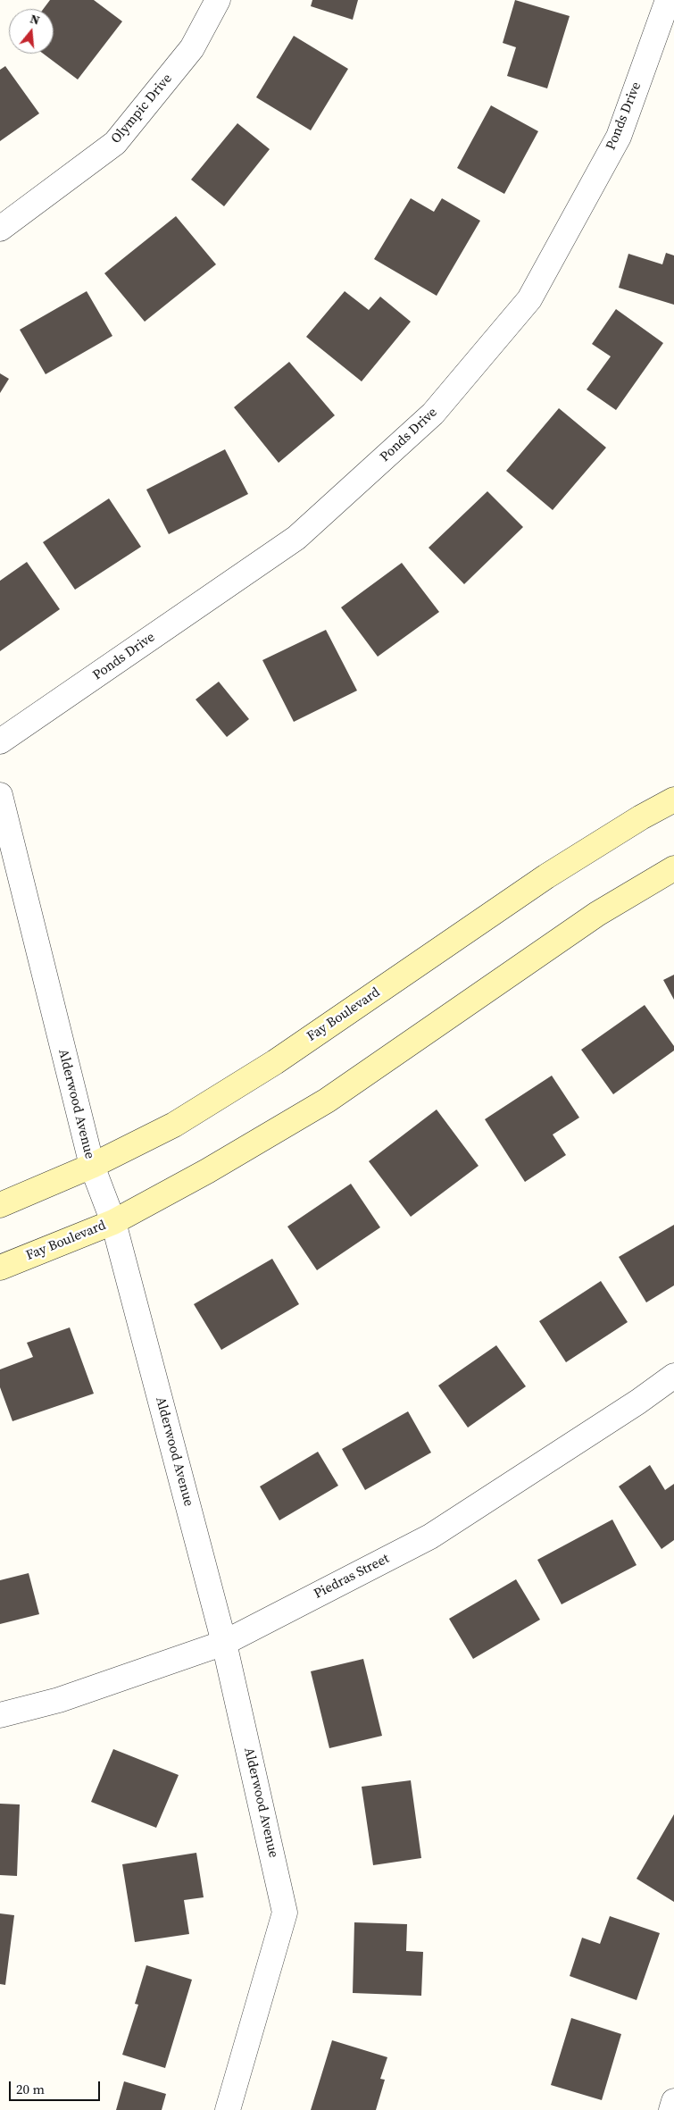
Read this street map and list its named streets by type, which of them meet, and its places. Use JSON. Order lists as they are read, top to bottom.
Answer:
{
  "streets": {
    "main road": ["Fay Boulevard"],
    "street": [
      "Olympic Drive",
      "Ponds Drive",
      "Alderwood Avenue",
      "Piedras Street"
    ]
  },
  "crossings": [
    ["Fay Boulevard", "Alderwood Avenue"],
    ["Alderwood Avenue", "Piedras Street"]
  ],
  "scale_bar": "20 m",
  "north": "top"
}
